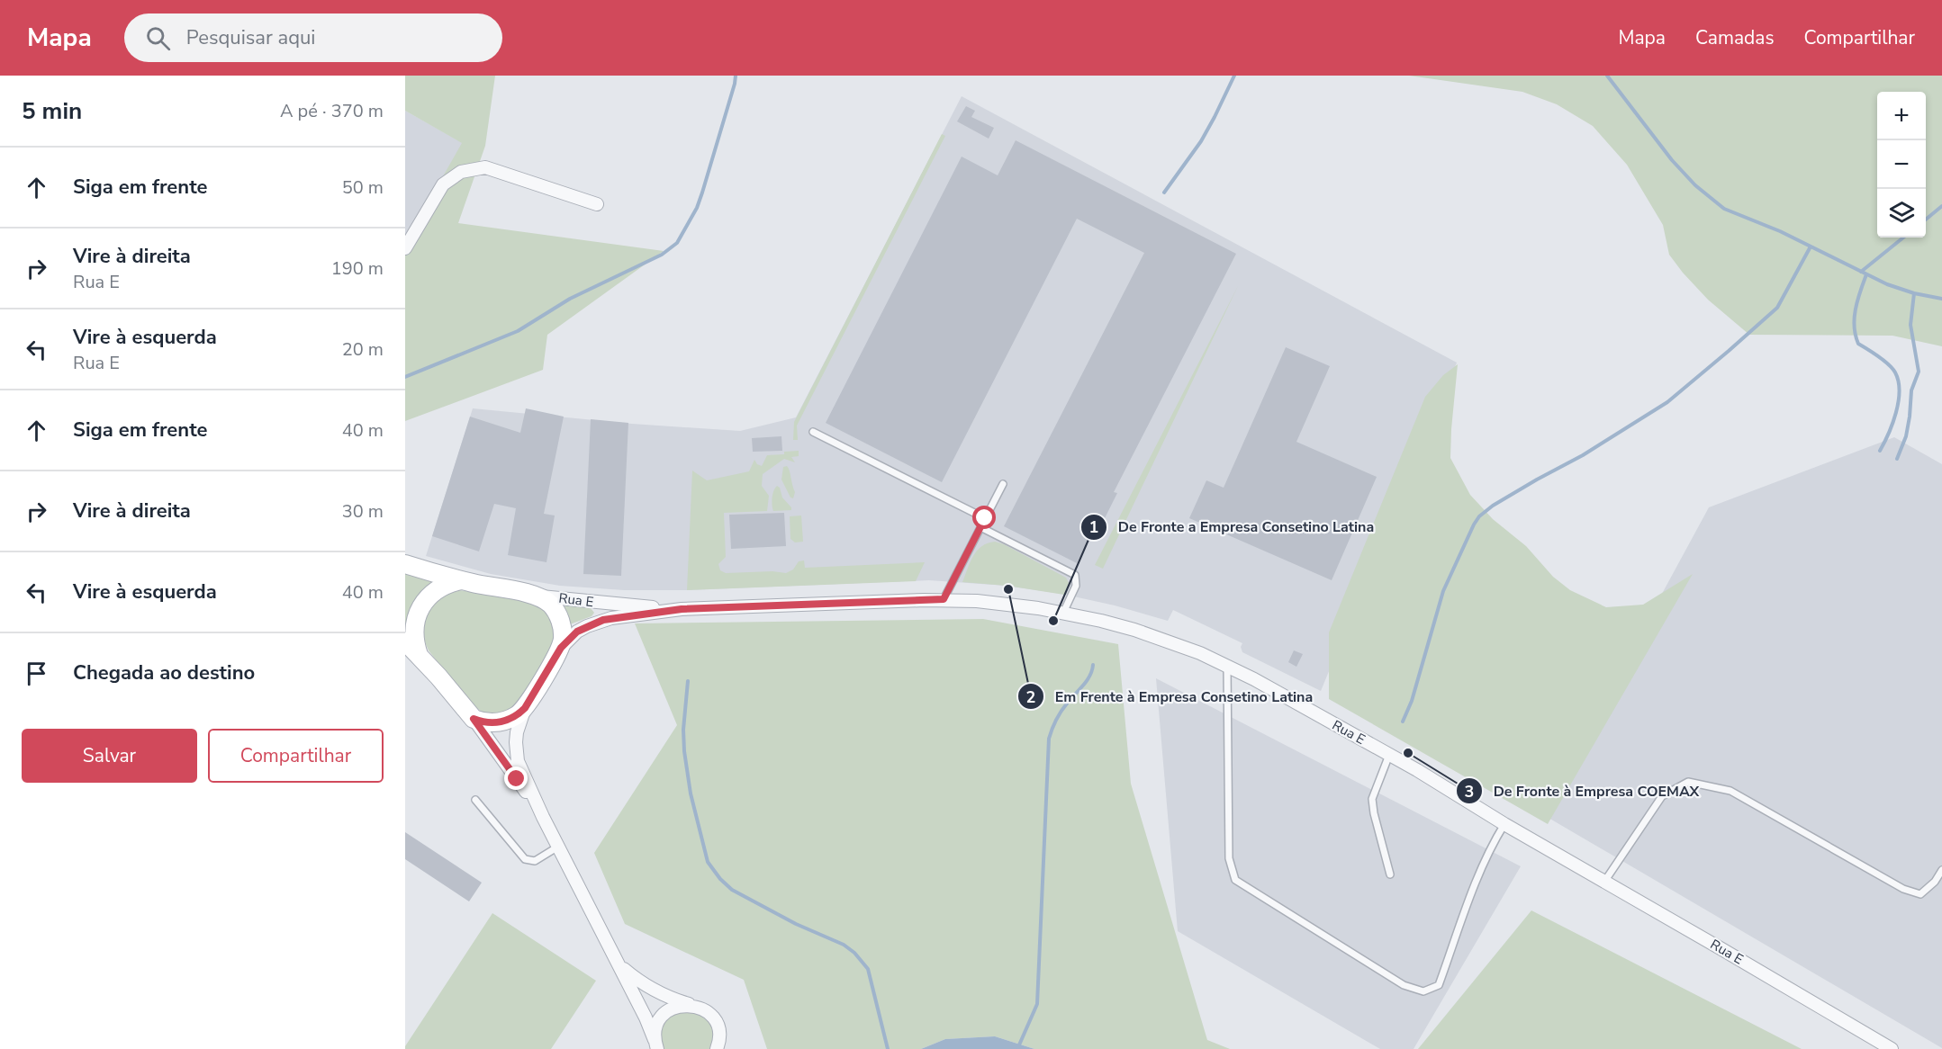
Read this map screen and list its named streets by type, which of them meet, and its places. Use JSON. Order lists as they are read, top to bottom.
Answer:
{
  "streets": {
    "street": ["Rua E"]
  },
  "places": ["Em Frente à Empresa Consetino Latina", "De Fronte a Empresa Consetino Latina", "De Fronte à Empresa COEMAX"],
  "page": {
    "header": "Mapa",
    "search": "Pesquisar aqui",
    "nav": ["Mapa", "Camadas", "Compartilhar"],
    "heading": ["5 min", "A pé · 370 m"],
    "map_buttons": ["+", "−"],
    "list": [
      ["Siga em frente", "50 m"],
      ["Vire à direita", "Rua E", "190 m"],
      ["Vire à esquerda", "Rua E", "20 m"],
      ["Siga em frente", "40 m"],
      ["Vire à direita", "30 m"],
      ["Vire à esquerda", "40 m"],
      "Chegada ao destino"
    ],
    "buttons": ["Salvar", "Compartilhar"]
  }
}
